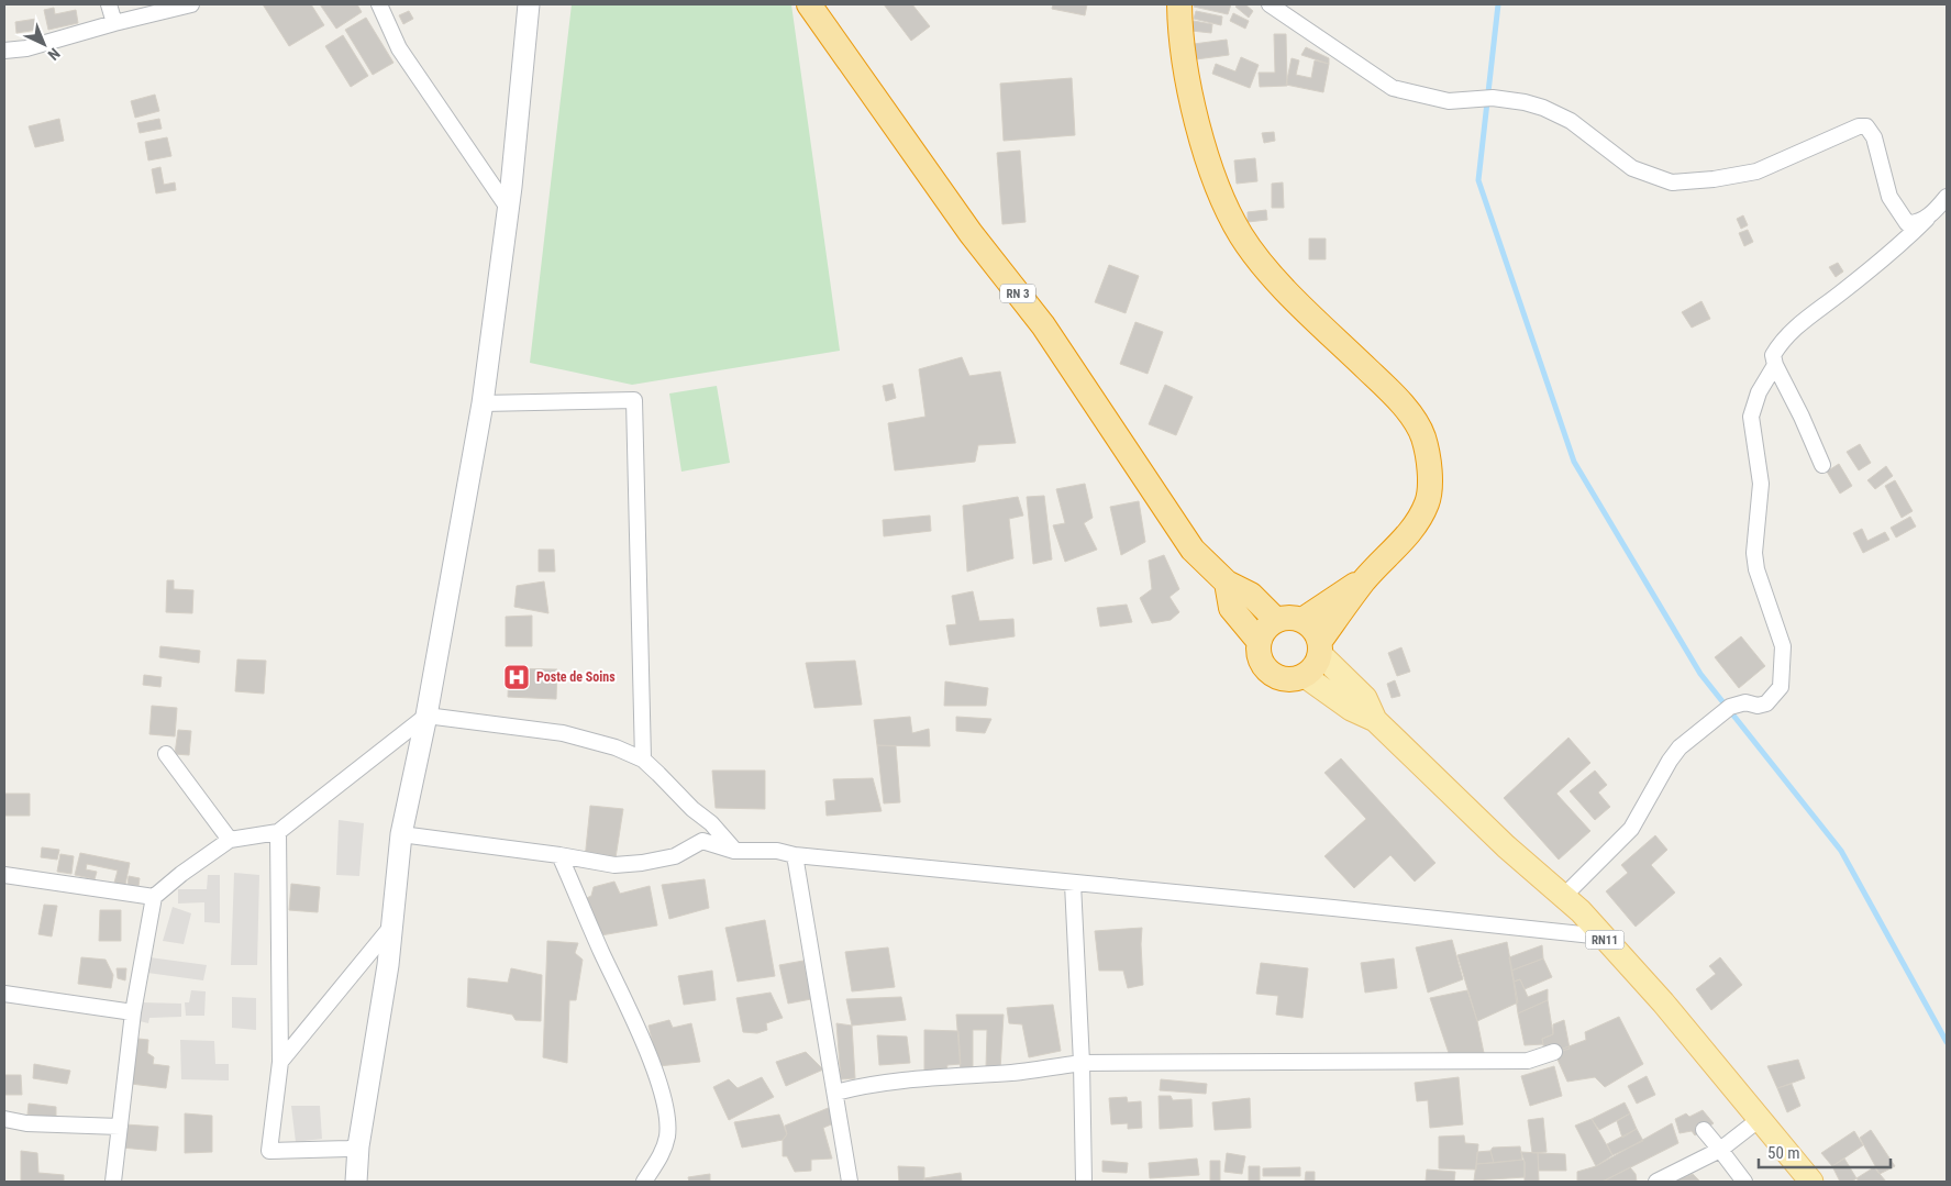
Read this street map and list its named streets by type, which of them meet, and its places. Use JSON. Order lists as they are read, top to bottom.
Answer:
{
  "streets": {
    "highway": ["RN 3"],
    "main road": ["RN11"]
  },
  "crossings": [
    ["RN 3", "RN11"]
  ],
  "places": {
    "hospital": ["Poste de Soins"]
  },
  "scale_bar": "50 m",
  "north": "bottom right"
}
